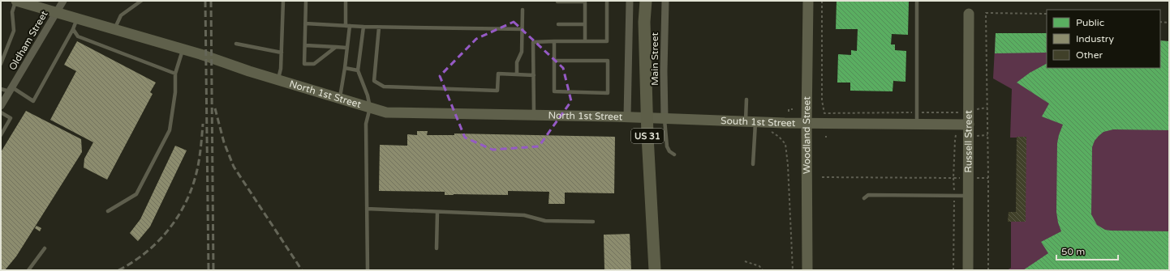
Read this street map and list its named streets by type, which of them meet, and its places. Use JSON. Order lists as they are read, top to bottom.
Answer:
{
  "streets": {
    "main road": ["US 31"],
    "street": [
      "Oldham Street",
      "Main Street",
      "North 1st Street",
      "South 1st Street",
      "Woodland Street",
      "Russell Street"
    ]
  },
  "crossings": [
    ["Oldham Street", "North 1st Street"],
    ["Main Street", "South 1st Street"],
    ["North 1st Street", "South 1st Street"],
    ["South 1st Street", "Woodland Street"],
    ["South 1st Street", "Russell Street"]
  ],
  "legend": ["Public", "Industry", "Other"],
  "scale_bar": "50 m"
}
